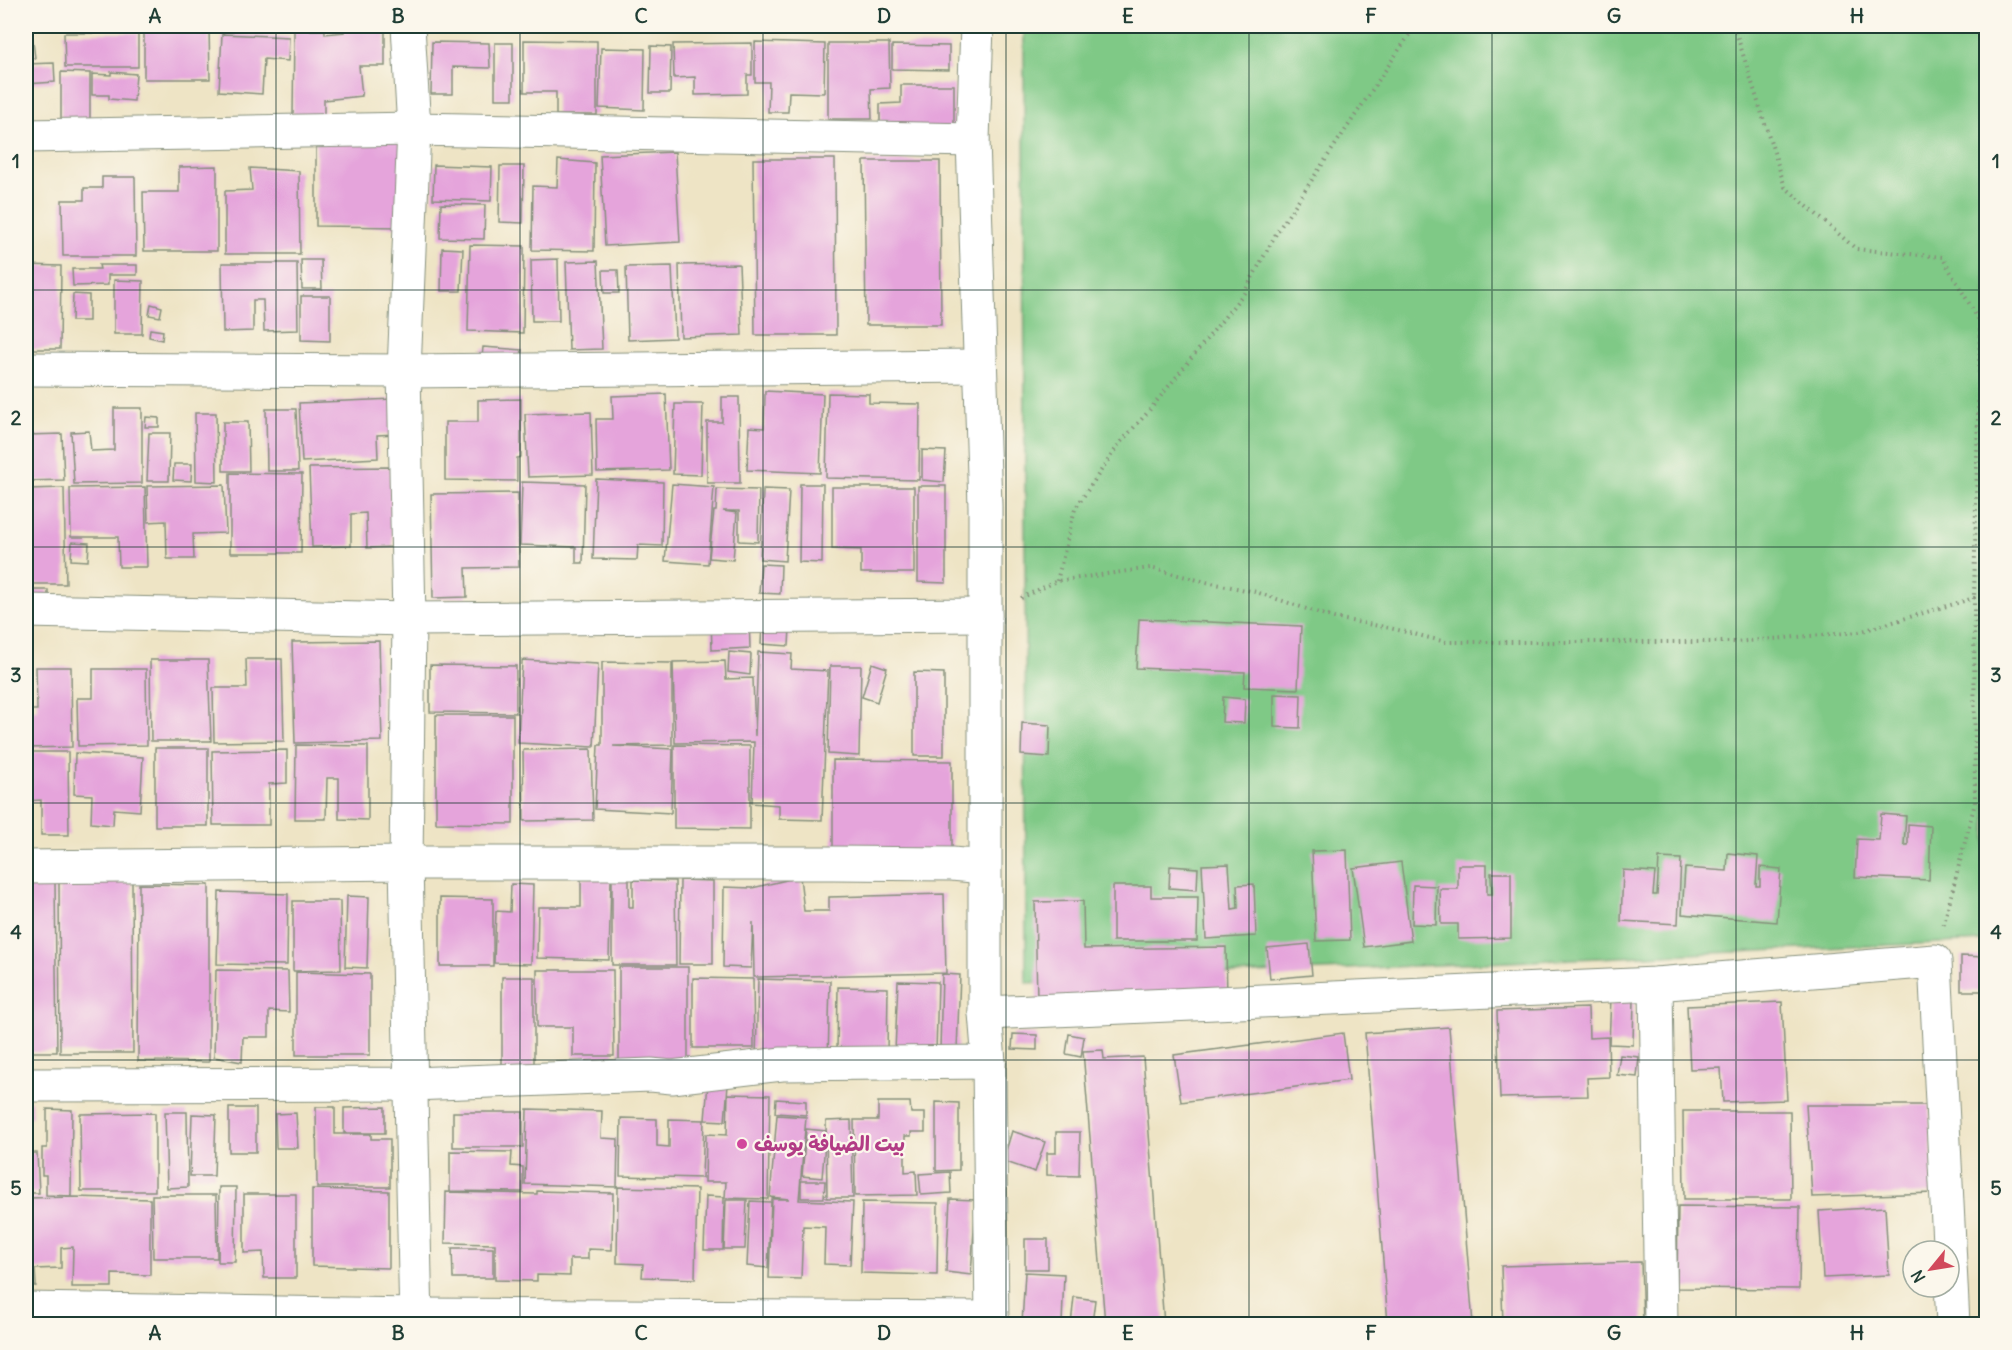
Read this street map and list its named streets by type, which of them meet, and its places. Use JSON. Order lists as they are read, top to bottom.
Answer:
{
  "places": ["بيت الضيافة يوسف"],
  "north": "bottom left",
  "grid": {
    "columns": [
      "A",
      "B",
      "C",
      "D",
      "E",
      "F",
      "G",
      "H"
    ],
    "rows": [
      "1",
      "2",
      "3",
      "4",
      "5"
    ]
  }
}
